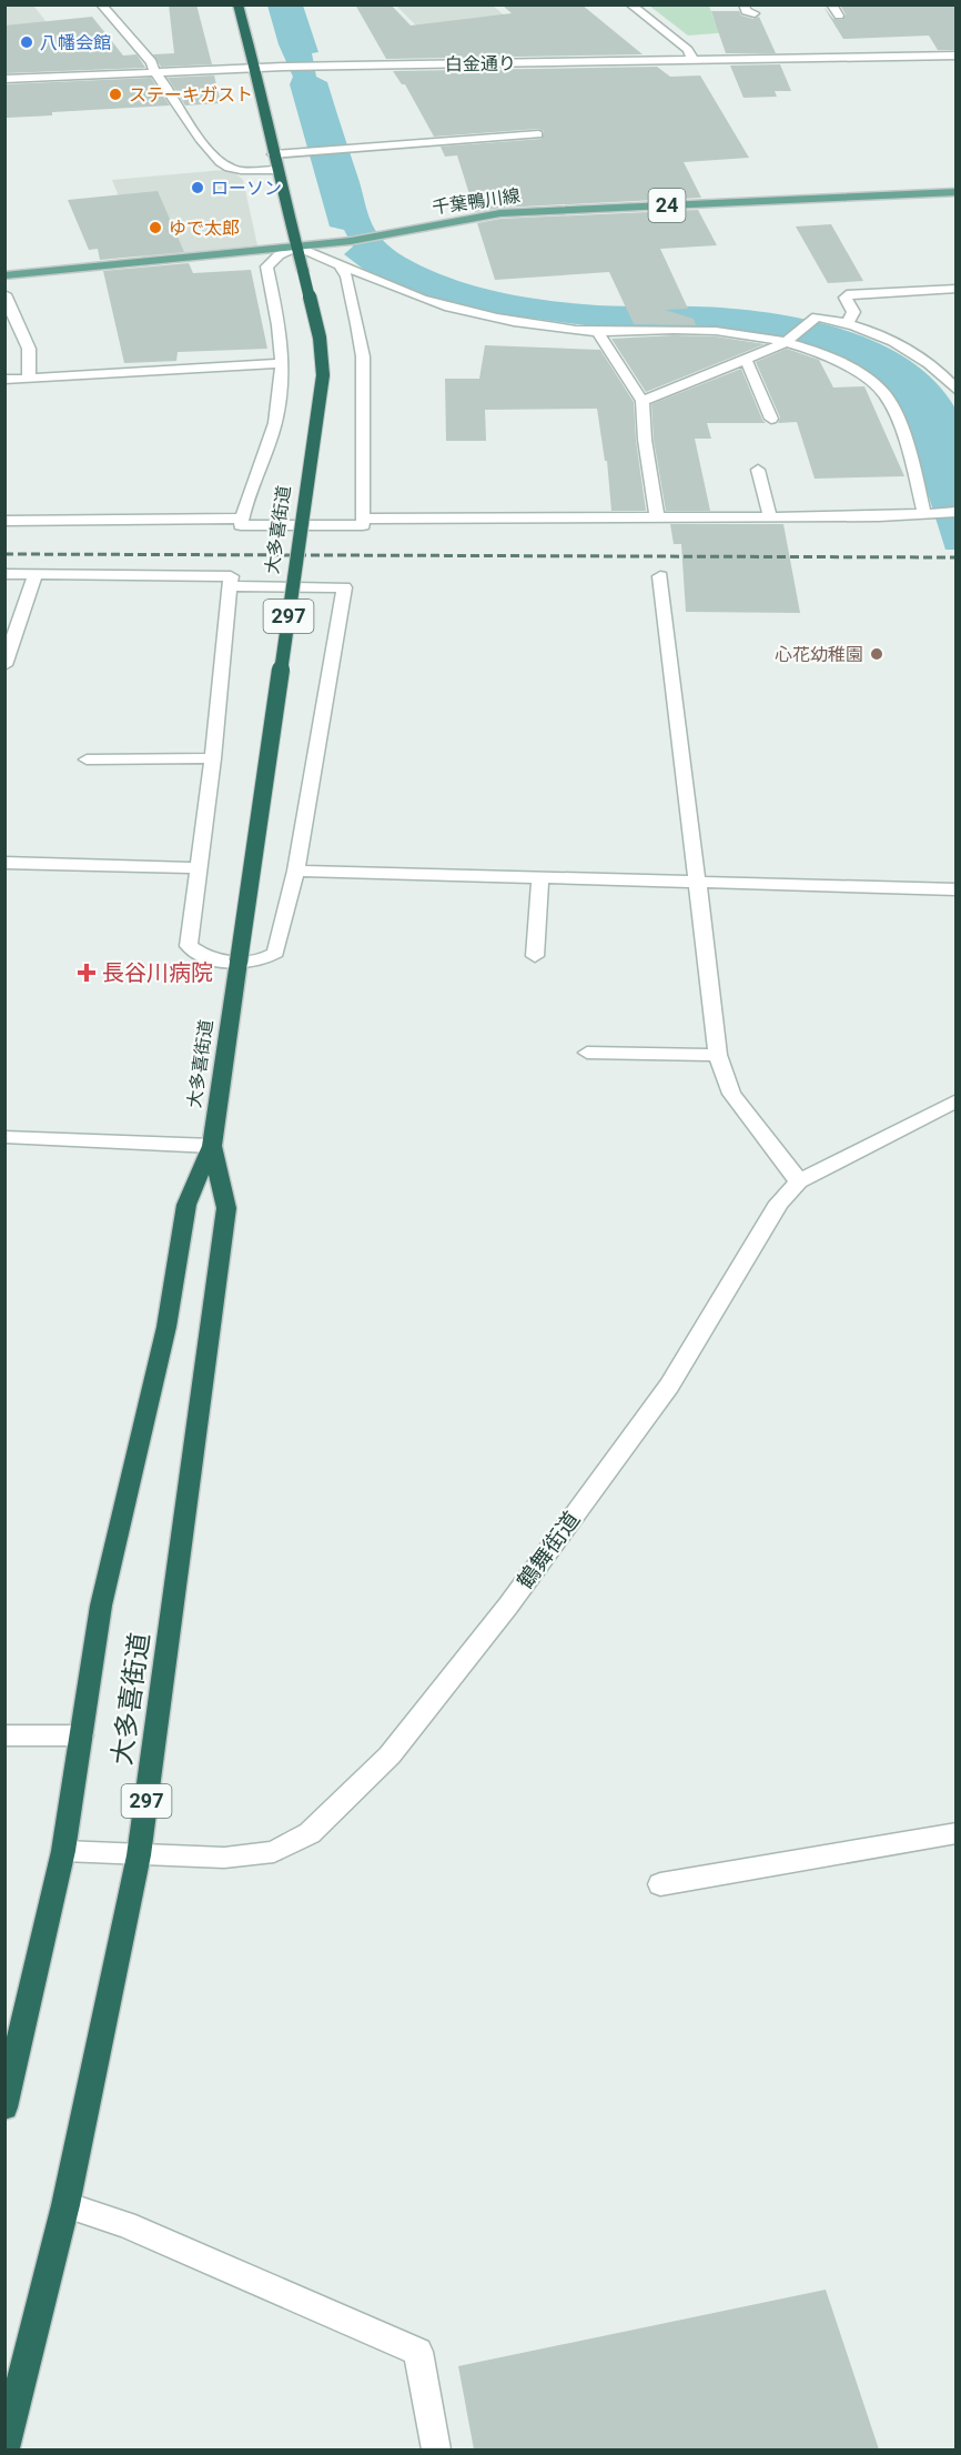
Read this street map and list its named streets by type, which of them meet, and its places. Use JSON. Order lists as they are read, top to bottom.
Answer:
{
  "streets": {
    "highway": ["大多喜街道", "297"],
    "main road": ["千葉鴨川線", "24"],
    "street": ["白金通り", "鶴舞街道"]
  },
  "crossings": [
    ["白金通り", "大多喜街道"],
    ["千葉鴨川線", "大多喜街道"],
    ["大多喜街道", "鶴舞街道"]
  ],
  "places": {
    "other": [
      "八幡会館",
      "ステーキガスト",
      "ローソン",
      "ゆで太郎",
      "心花幼稚園"
    ],
    "health": ["長谷川病院"]
  }
}
